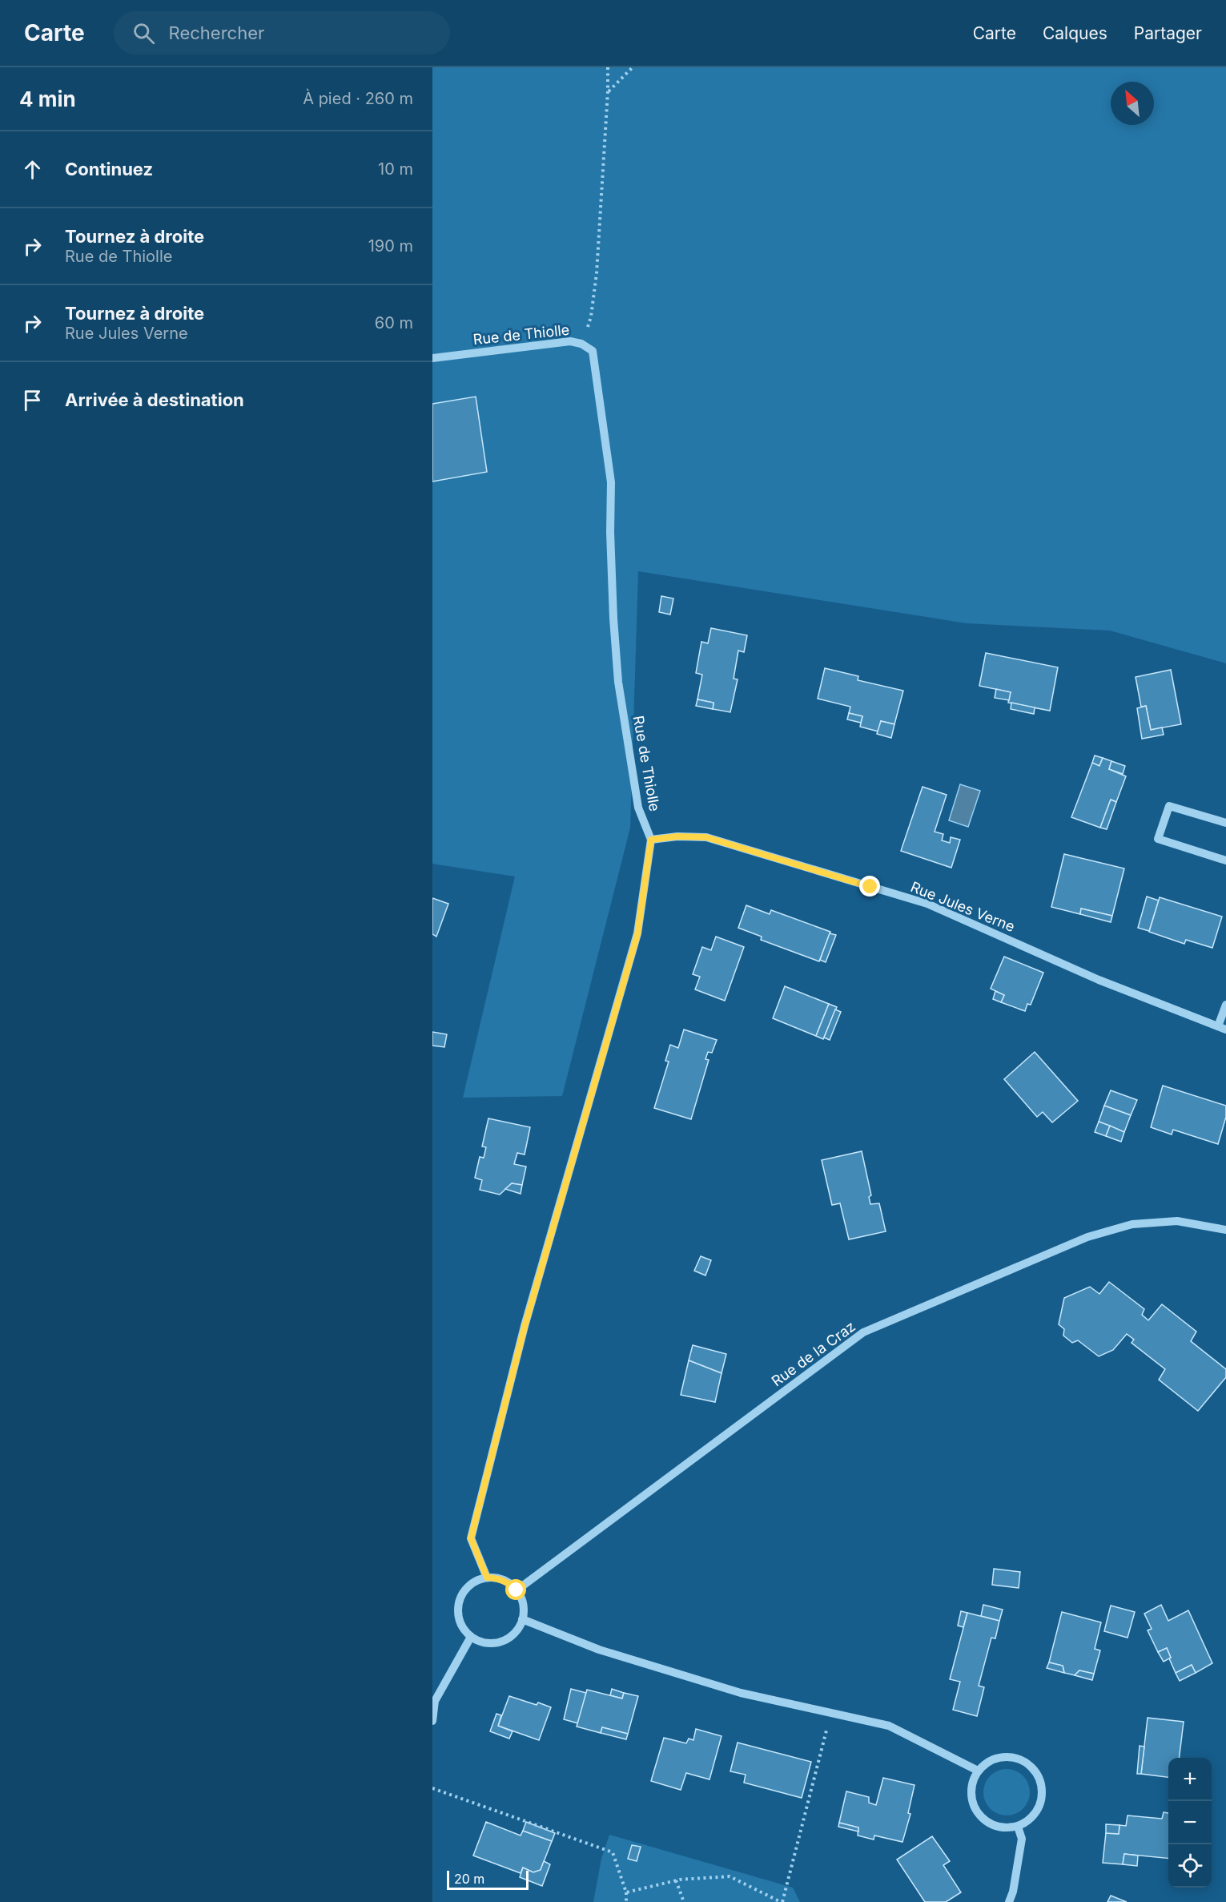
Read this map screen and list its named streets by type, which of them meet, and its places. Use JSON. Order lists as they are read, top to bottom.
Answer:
{
  "streets": {
    "street": ["Rue de Thiolle", "Rue Jules Verne", "Rue de la Craz"]
  },
  "crossings": [
    ["Rue de Thiolle", "Rue Jules Verne"]
  ],
  "scale_bar": "20 m",
  "north": "top left",
  "page": {
    "header": "Carte",
    "search": "Rechercher",
    "nav": ["Carte", "Calques", "Partager"],
    "heading": ["4 min", "À pied · 260 m"],
    "list": [
      ["Continuez", "10 m"],
      ["Tournez à droite", "Rue de Thiolle", "190 m"],
      ["Tournez à droite", "Rue Jules Verne", "60 m"],
      "Arrivée à destination"
    ],
    "map_buttons": ["+", "−"],
    "scale": "20 m"
  }
}
